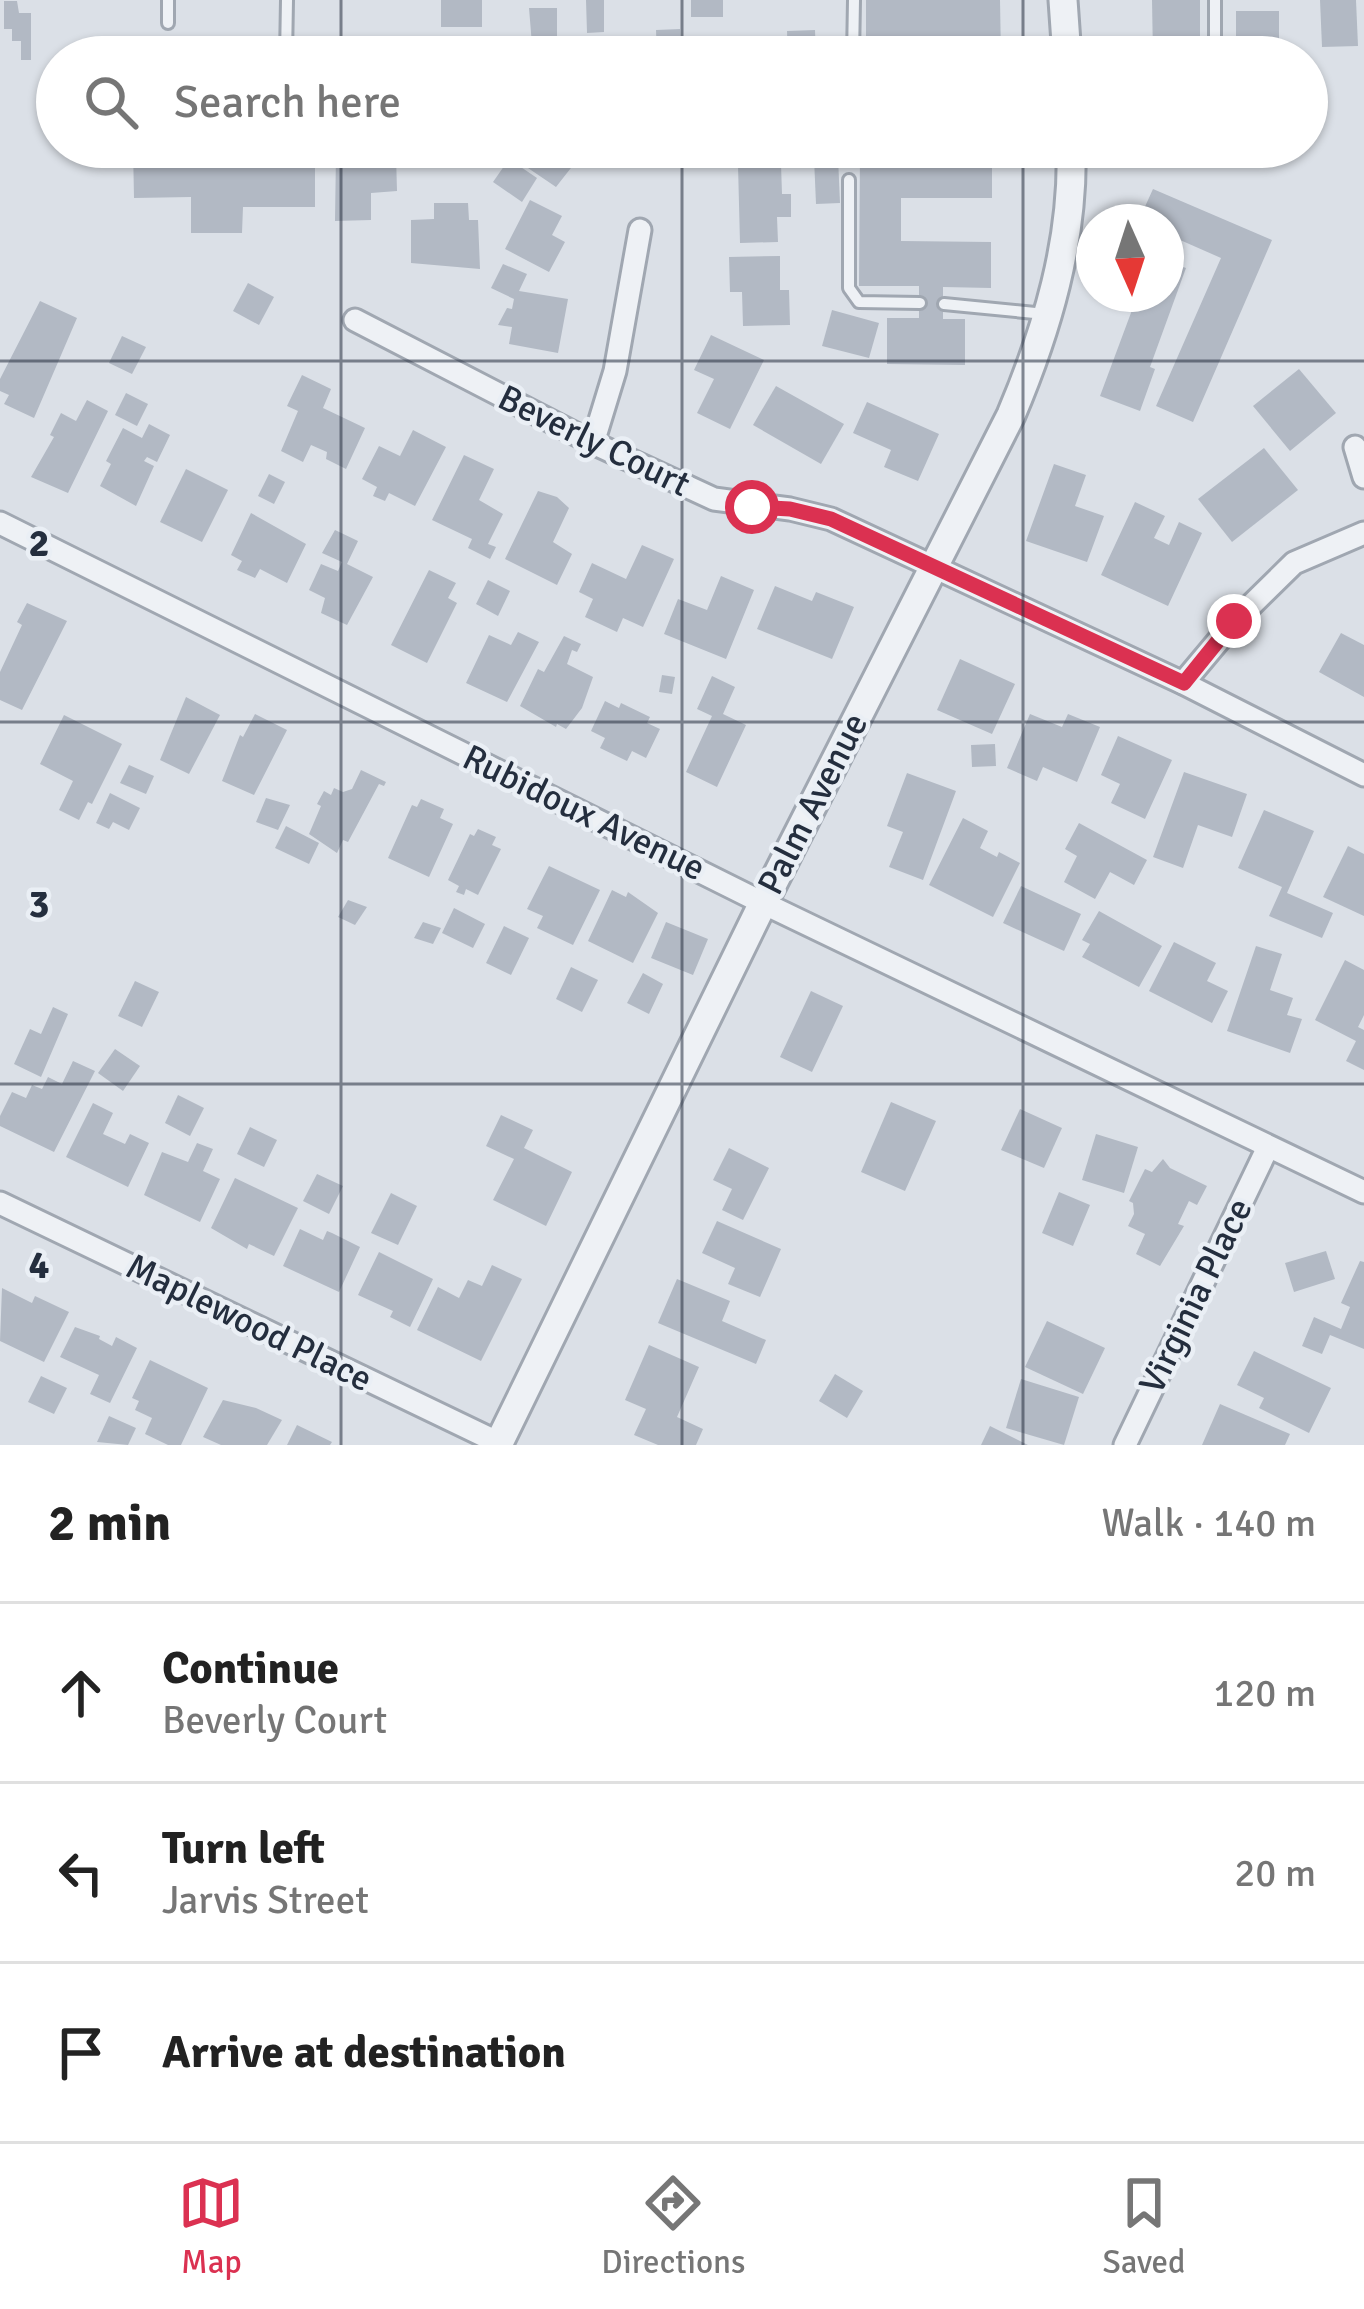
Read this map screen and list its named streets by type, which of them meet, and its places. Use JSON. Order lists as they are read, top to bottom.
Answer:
{
  "streets": {
    "street": [
      "Beverly Court",
      "Palm Avenue",
      "Rubidoux Avenue",
      "Virginia Place",
      "Maplewood Place"
    ]
  },
  "crossings": [
    ["Beverly Court", "Palm Avenue"],
    ["Palm Avenue", "Rubidoux Avenue"],
    ["Palm Avenue", "Maplewood Place"],
    ["Rubidoux Avenue", "Virginia Place"]
  ],
  "north": "bottom",
  "page": {
    "search": "Search here",
    "heading": ["2 min", "Walk · 140 m"],
    "list": [
      ["Continue", "Beverly Court", "120 m"],
      ["Turn left", "Jarvis Street", "20 m"],
      "Arrive at destination"
    ],
    "nav": ["Map", "Directions", "Saved"]
  },
  "grid": {
    "rows": ["2", "3", "4"]
  }
}
